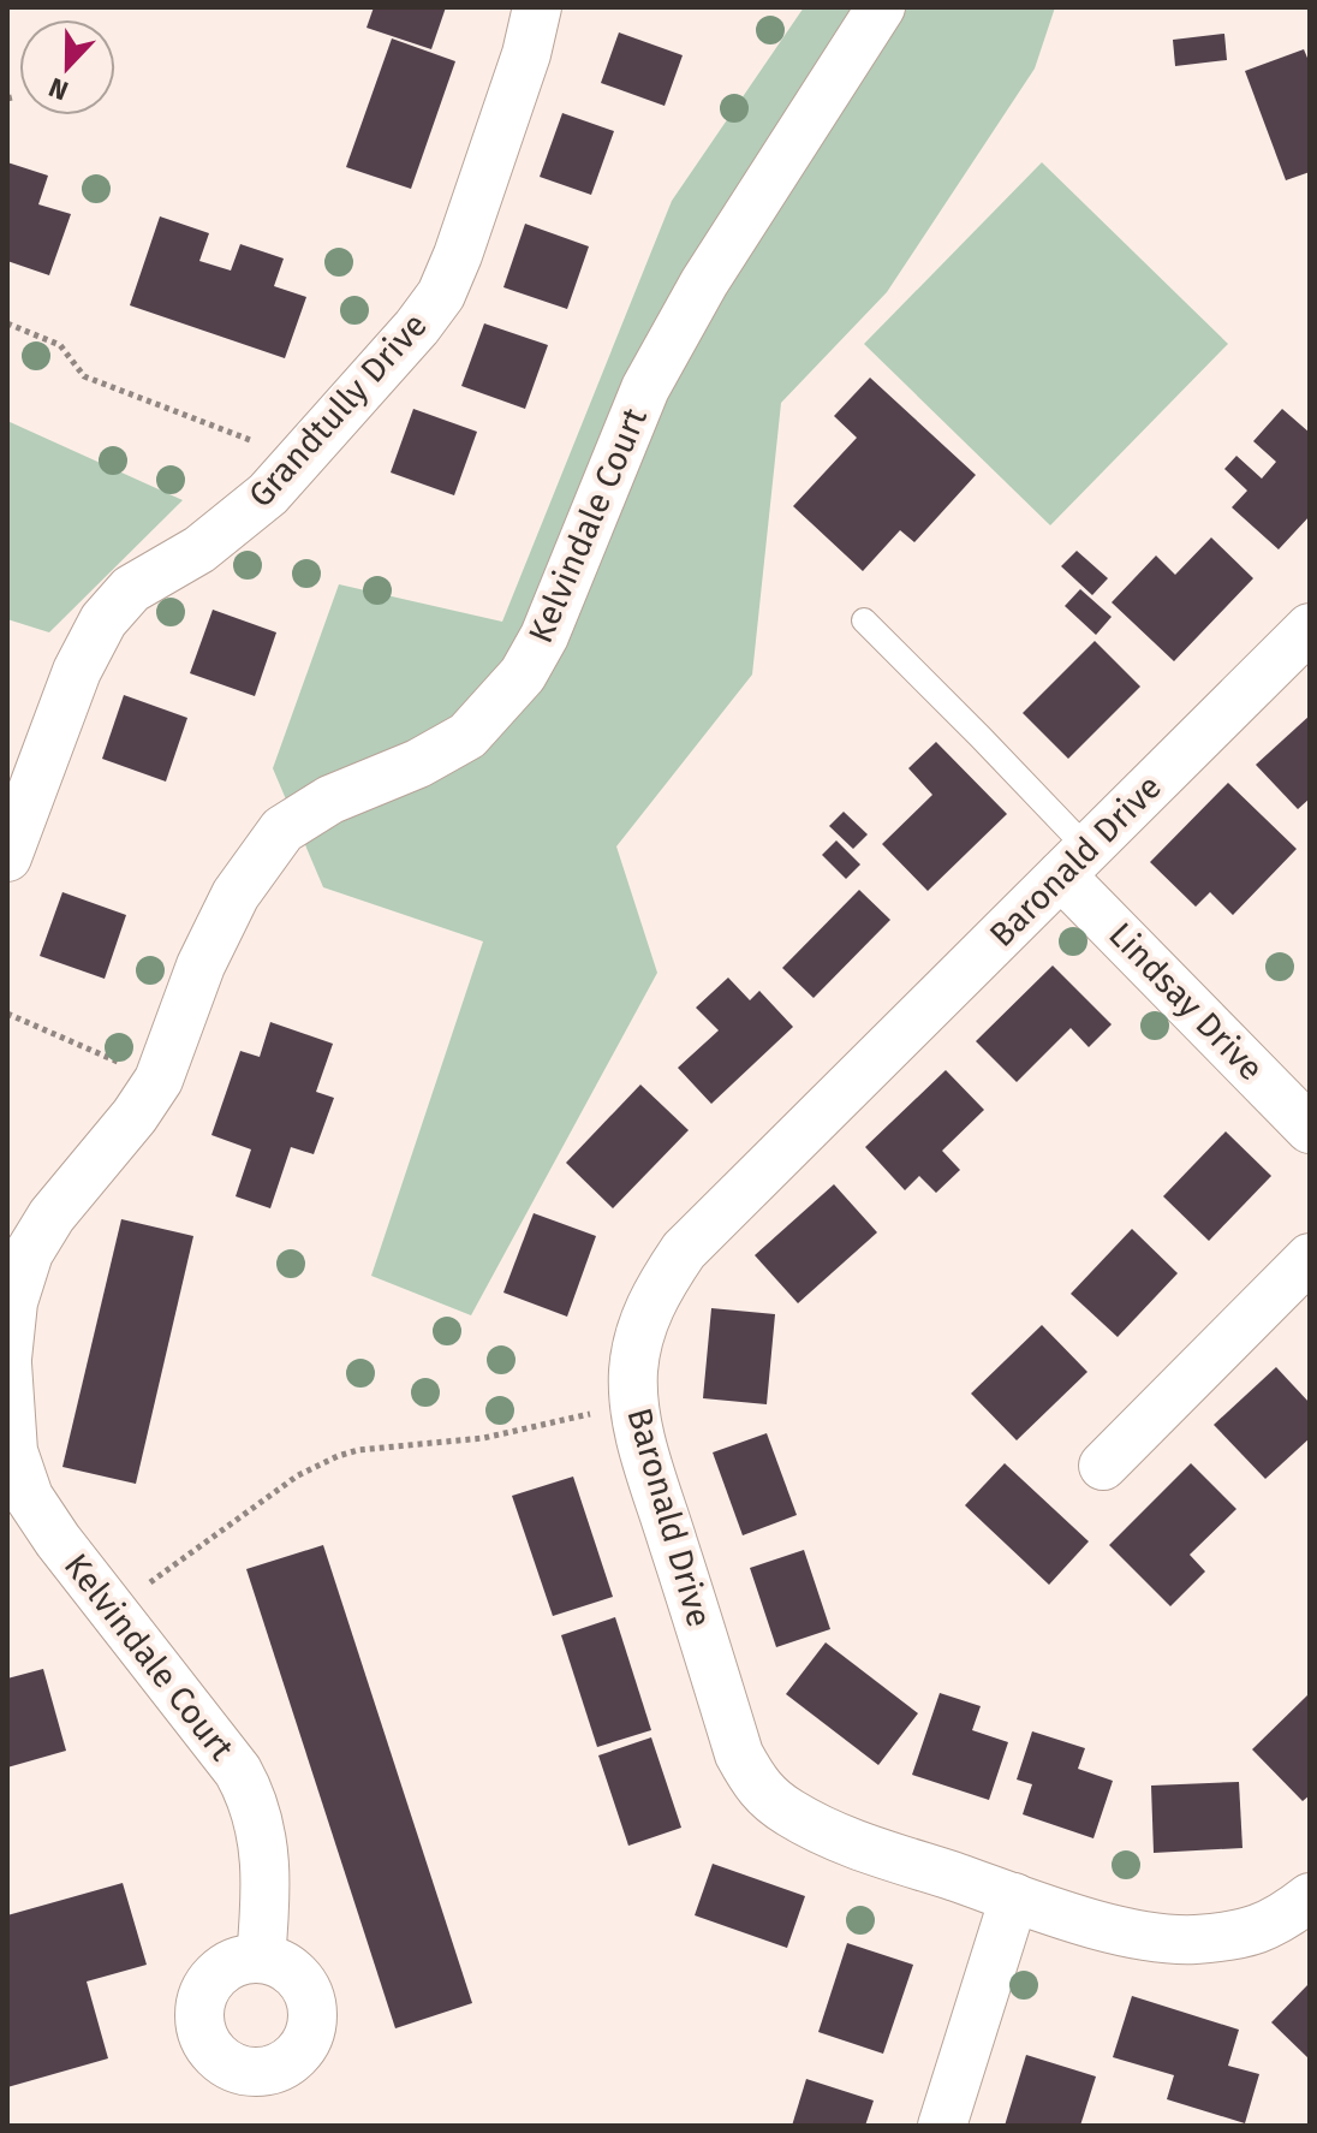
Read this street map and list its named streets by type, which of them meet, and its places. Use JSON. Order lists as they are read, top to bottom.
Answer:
{
  "streets": {
    "street": [
      "Grandtully Drive",
      "Kelvindale Court",
      "Baronald Drive",
      "Lindsay Drive"
    ]
  },
  "crossings": [
    ["Baronald Drive", "Lindsay Drive"]
  ],
  "north": "bottom"
}
